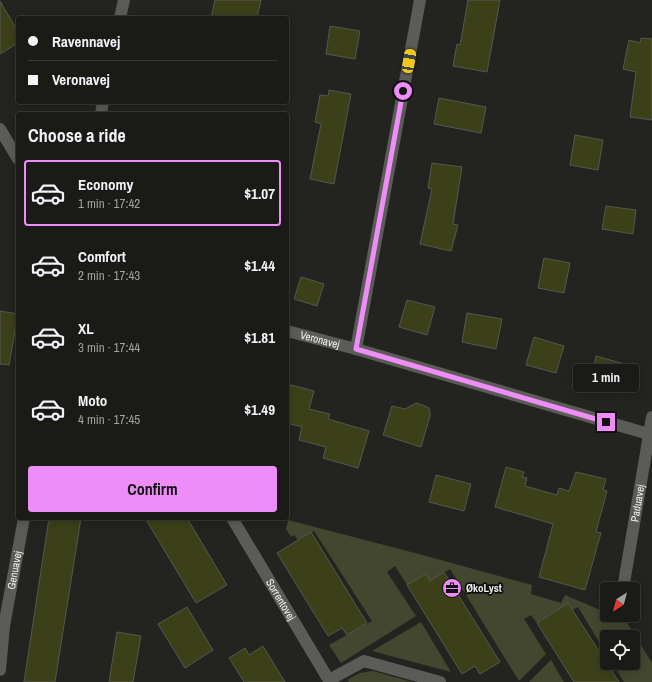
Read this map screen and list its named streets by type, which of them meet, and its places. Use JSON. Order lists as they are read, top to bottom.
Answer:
{
  "streets": {
    "street": [
      "Veronavej",
      "Paduavej",
      "Genuavej",
      "Sorrentovej"
    ]
  },
  "crossings": [
    ["Veronavej", "Paduavej"]
  ],
  "places": {
    "office": ["ØkoLyst"]
  },
  "north": "bottom left",
  "page": {
    "banner": ["Ravennavej", "Veronavej"],
    "heading": "Choose a ride",
    "list": [
      {
        "name": "Economy",
        "note": "1 min · 17:42",
        "value": "$1.07"
      },
      {
        "name": "Comfort",
        "note": "2 min · 17:43",
        "value": "$1.44"
      },
      {
        "name": "XL",
        "note": "3 min · 17:44",
        "value": "$1.81"
      },
      {
        "name": "Moto",
        "note": "4 min · 17:45",
        "value": "$1.49"
      }
    ],
    "bubble": "1 min",
    "buttons": "Confirm"
  }
}
